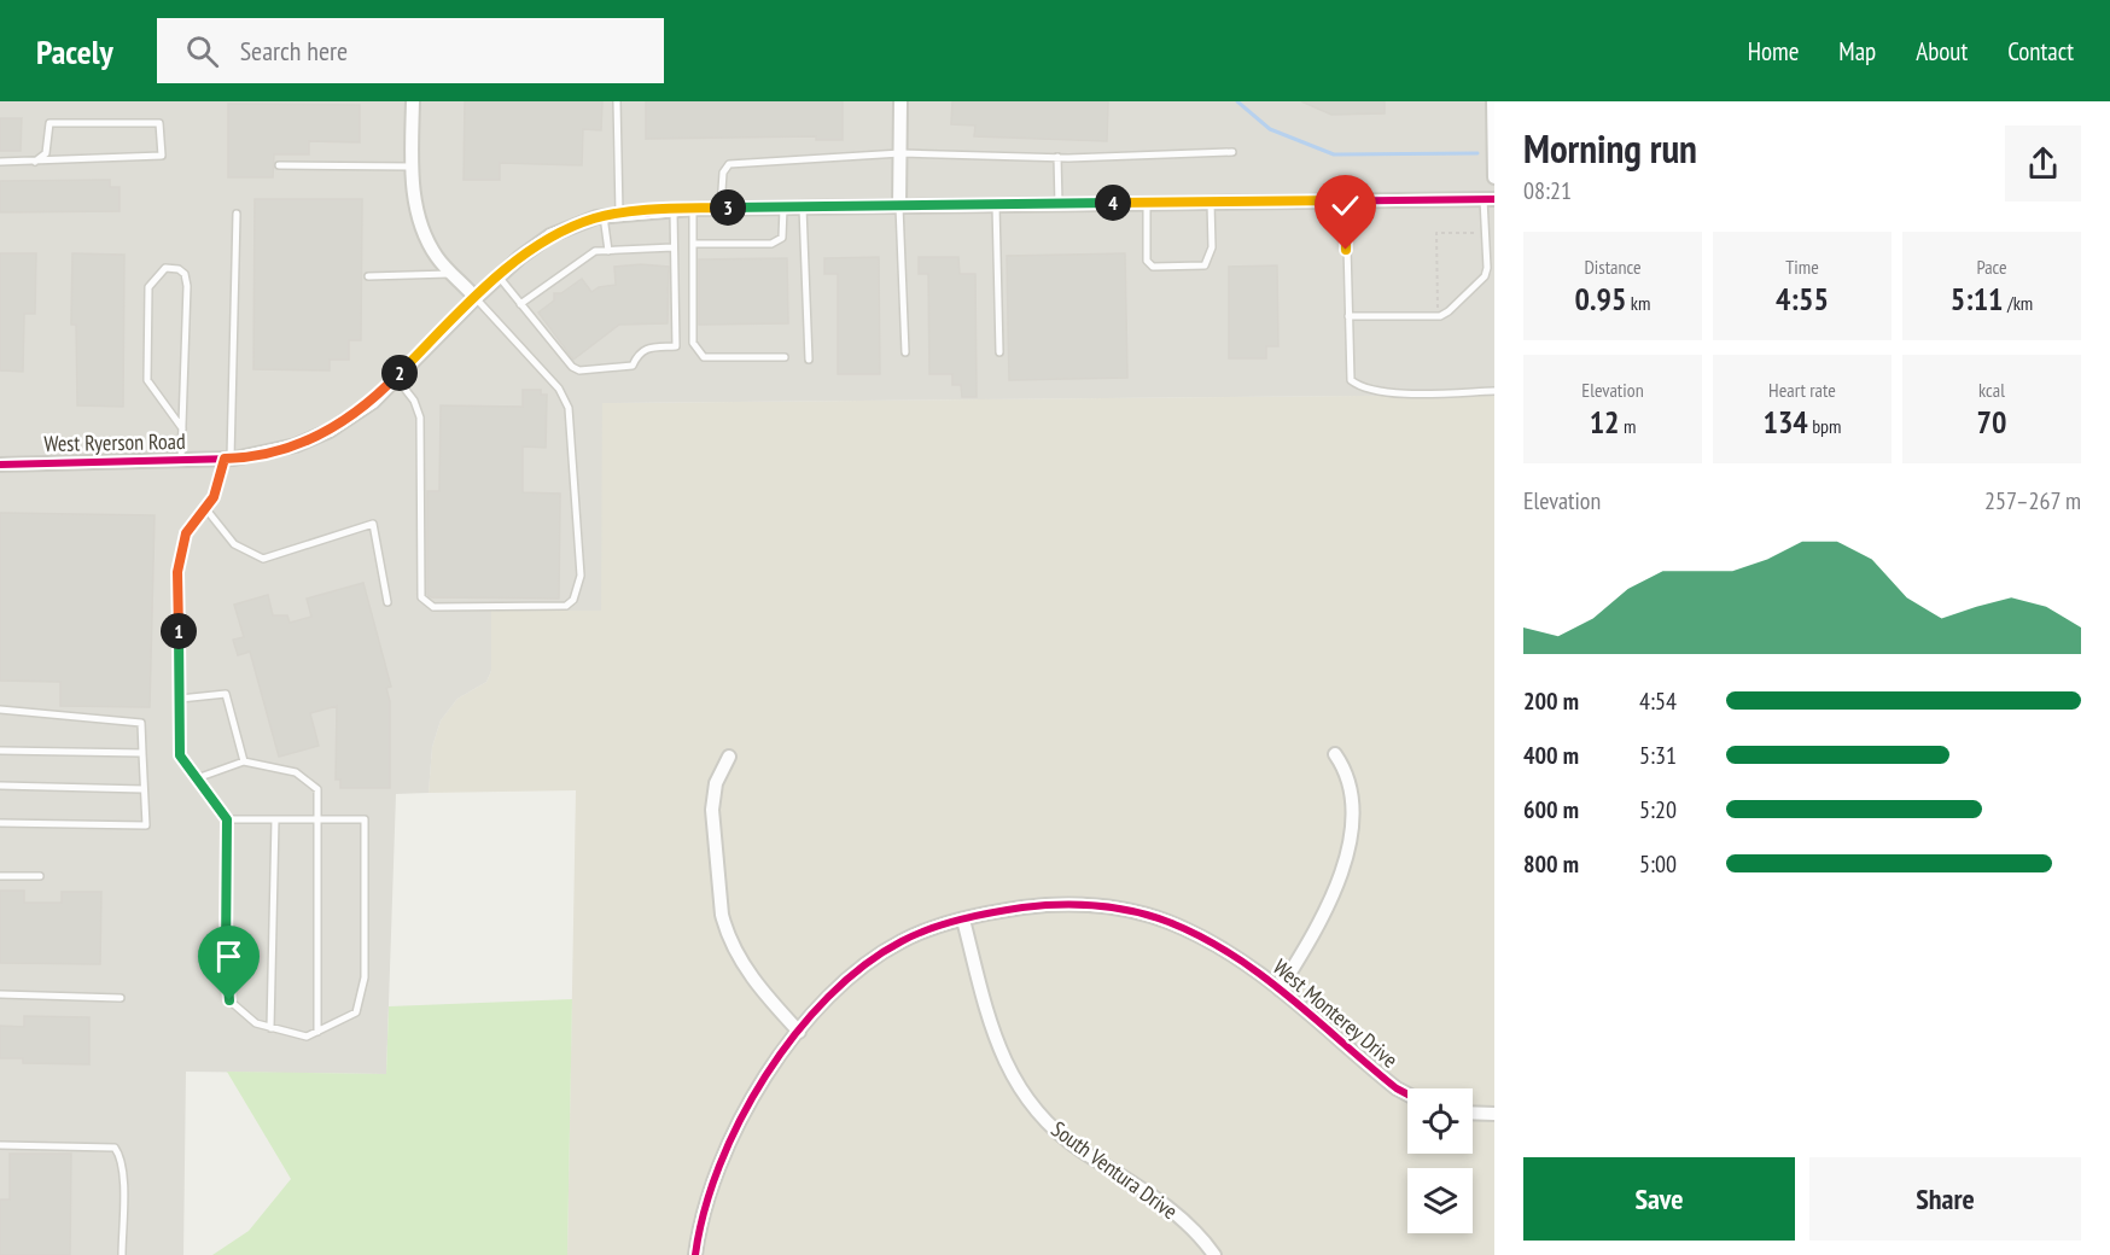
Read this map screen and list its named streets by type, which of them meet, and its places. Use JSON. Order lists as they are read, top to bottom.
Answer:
{
  "streets": {
    "street": ["West Ryerson Road", "West Monterey Drive", "South Ventura Drive"]
  },
  "crossings": [
    ["West Monterey Drive", "South Ventura Drive"]
  ],
  "page": {
    "header": "Pacely",
    "search": "Search here",
    "nav": [
      "Home",
      "Map",
      "About",
      "Contact"
    ],
    "heading": ["Morning run", "08:21"],
    "pins": [
      "4",
      "3",
      "2",
      "1"
    ],
    "stats": [
      ["Distance", "0.95 km"],
      ["Time", "4:55"],
      ["Pace", "5:11 /km"],
      ["Elevation", "12 m"],
      ["Heart rate", "134 bpm"],
      ["kcal", "70"]
    ],
    "chart": ["Elevation", "257–267 m"],
    "list": [
      {
        "name": "200 m",
        "note": "4:54"
      },
      {
        "name": "400 m",
        "note": "5:31"
      },
      {
        "name": "600 m",
        "note": "5:20"
      },
      {
        "name": "800 m",
        "note": "5:00"
      }
    ],
    "buttons": ["Save", "Share"]
  }
}
